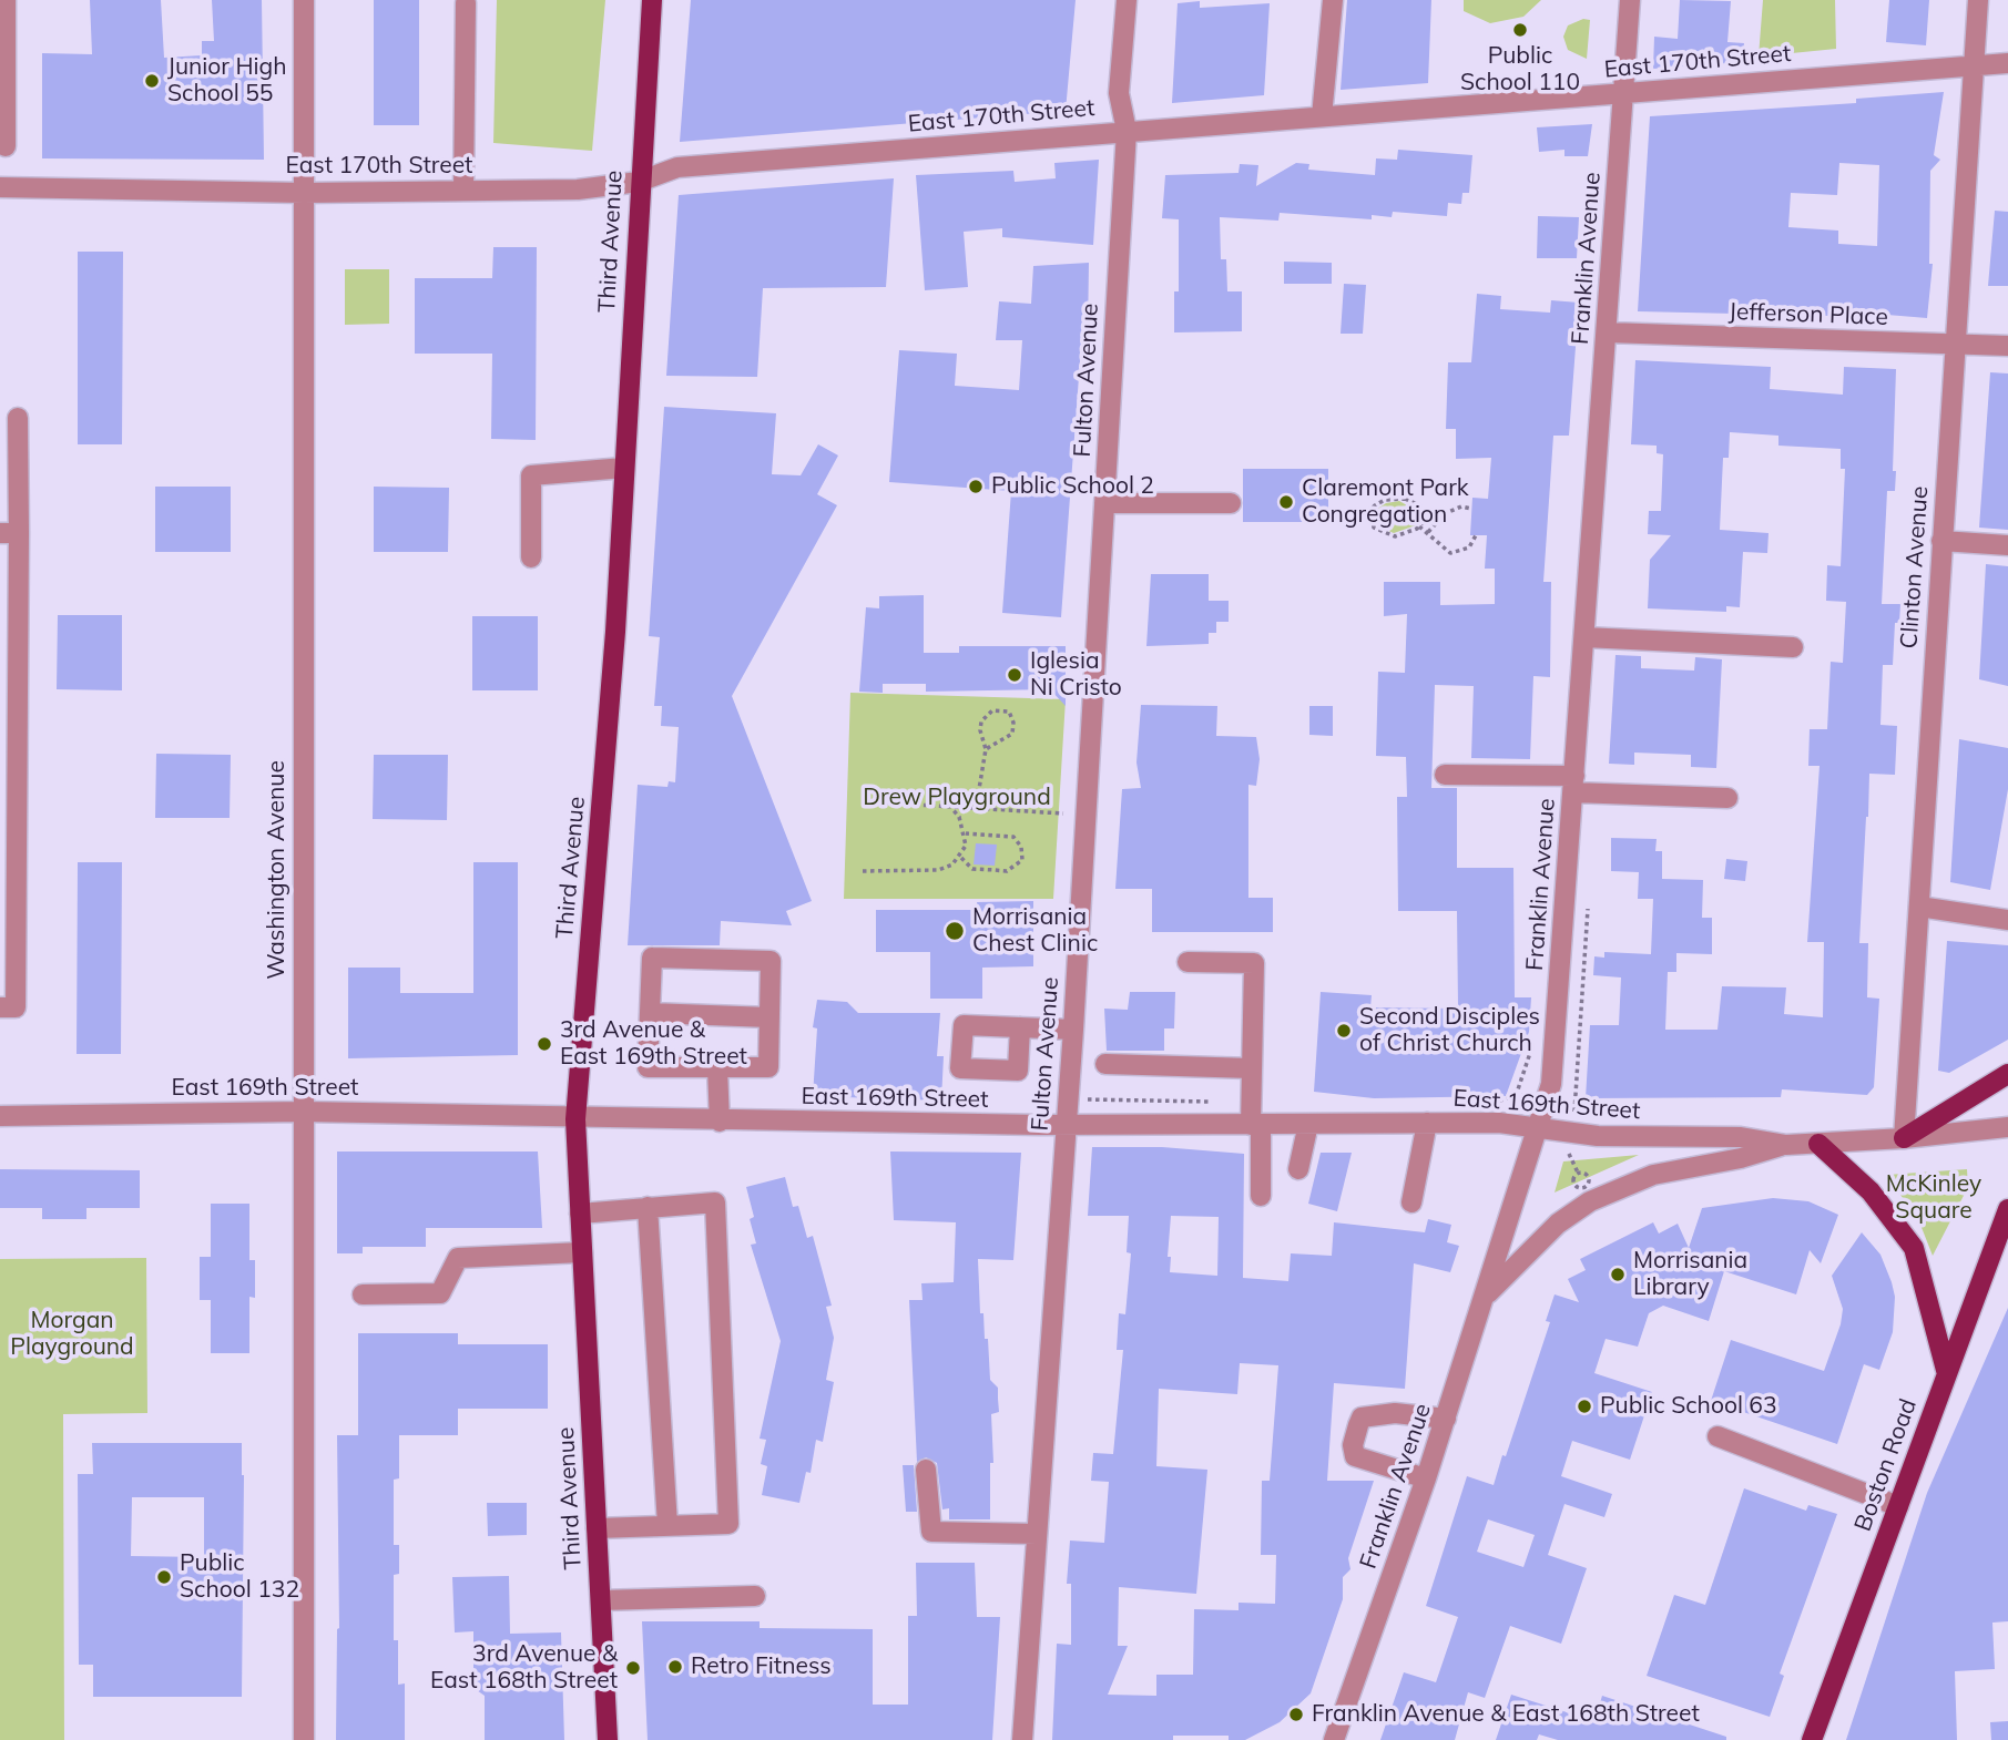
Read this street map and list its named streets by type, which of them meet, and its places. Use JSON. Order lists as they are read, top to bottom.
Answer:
{
  "streets": {
    "main road": ["Third Avenue", "Boston Road"],
    "street": [
      "East 170th Street",
      "Franklin Avenue",
      "Jefferson Place",
      "Fulton Avenue",
      "Clinton Avenue",
      "Washington Avenue",
      "East 169th Street"
    ]
  },
  "crossings": [
    ["East 170th Street", "Third Avenue"],
    ["East 170th Street", "Franklin Avenue"],
    ["East 170th Street", "Fulton Avenue"],
    ["East 170th Street", "Clinton Avenue"],
    ["East 170th Street", "Washington Avenue"],
    ["Third Avenue", "East 169th Street"],
    ["Franklin Avenue", "Jefferson Place"],
    ["Franklin Avenue", "East 169th Street"],
    ["Jefferson Place", "Clinton Avenue"],
    ["Fulton Avenue", "East 169th Street"],
    ["Clinton Avenue", "East 169th Street"],
    ["Washington Avenue", "East 169th Street"]
  ],
  "parks": ["Drew Playground", "McKinley Square", "Morgan Playground"],
  "places": [
    "Public School 110",
    "Junior High School 55",
    "Public School 2",
    "Claremont Park Congregation",
    "Iglesia Ni Cristo",
    "Morrisania Chest Clinic",
    "Second Disciples of Christ Church",
    "3rd Avenue & East 169th Street",
    "Morrisania Library",
    "Public School 63",
    "Public School 132",
    "Retro Fitness",
    "3rd Avenue & East 168th Street",
    "Franklin Avenue & East 168th Street"
  ]
}
